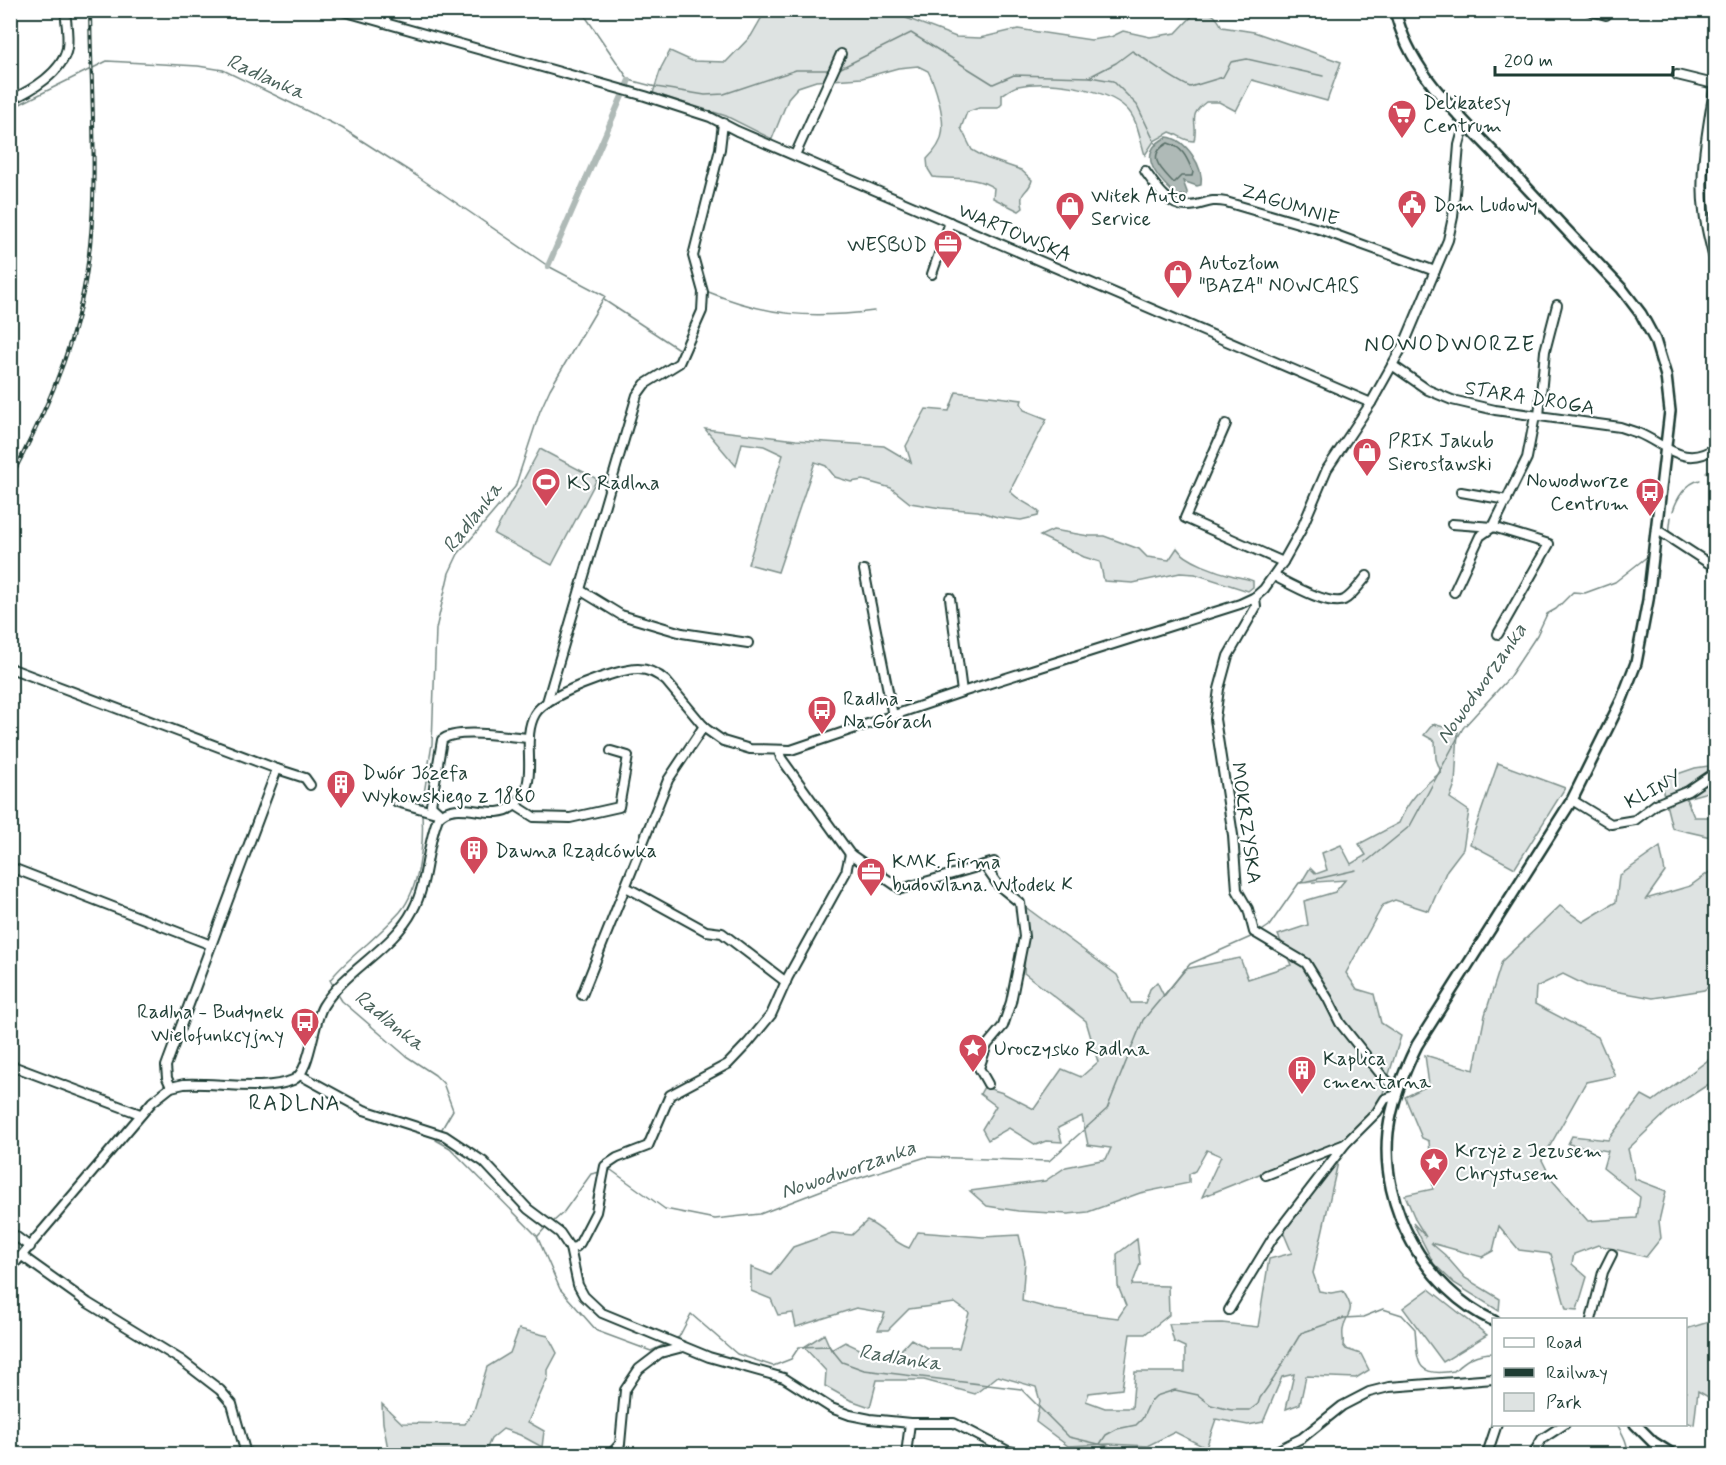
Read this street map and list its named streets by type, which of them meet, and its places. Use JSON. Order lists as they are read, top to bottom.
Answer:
{
  "streets": {
    "street": [
      "ZAGUMNIE",
      "WARTOWSKA",
      "STARA DROGA",
      "KLINY",
      "MOKRZYSKA"
    ]
  },
  "districts": ["NOWODWORZE", "RADLNA"],
  "water": ["Radlanka", "Nowodworzanka"],
  "places": {
    "supermarket": ["Delikatesy Centrum"],
    "public building": ["Dom Ludowy"],
    "shop": ["Witek Auto Service", "Autozłom \"BAZA\" NOWCARS", "PRIX Jakub Sierosławski"],
    "office": ["WESBUD", "KMK. Firma budowlana. Włodek K"],
    "sports": ["KS Radlna"],
    "bus stop": ["Nowodworze Centrum", "Radlna - Na Górach", "Radlna - Budynek Wielofunkcyjny"],
    "building": ["Dwór Józefa Wykowskiego z 1880", "Dawna Rządcówka", "Kaplica cmentarna"],
    "place": ["Uroczysko Radlna", "Krzyż z Jezusem Chrystusem"]
  },
  "legend": ["Road", "Railway", "Park"],
  "scale_bar": "200 m"
}
